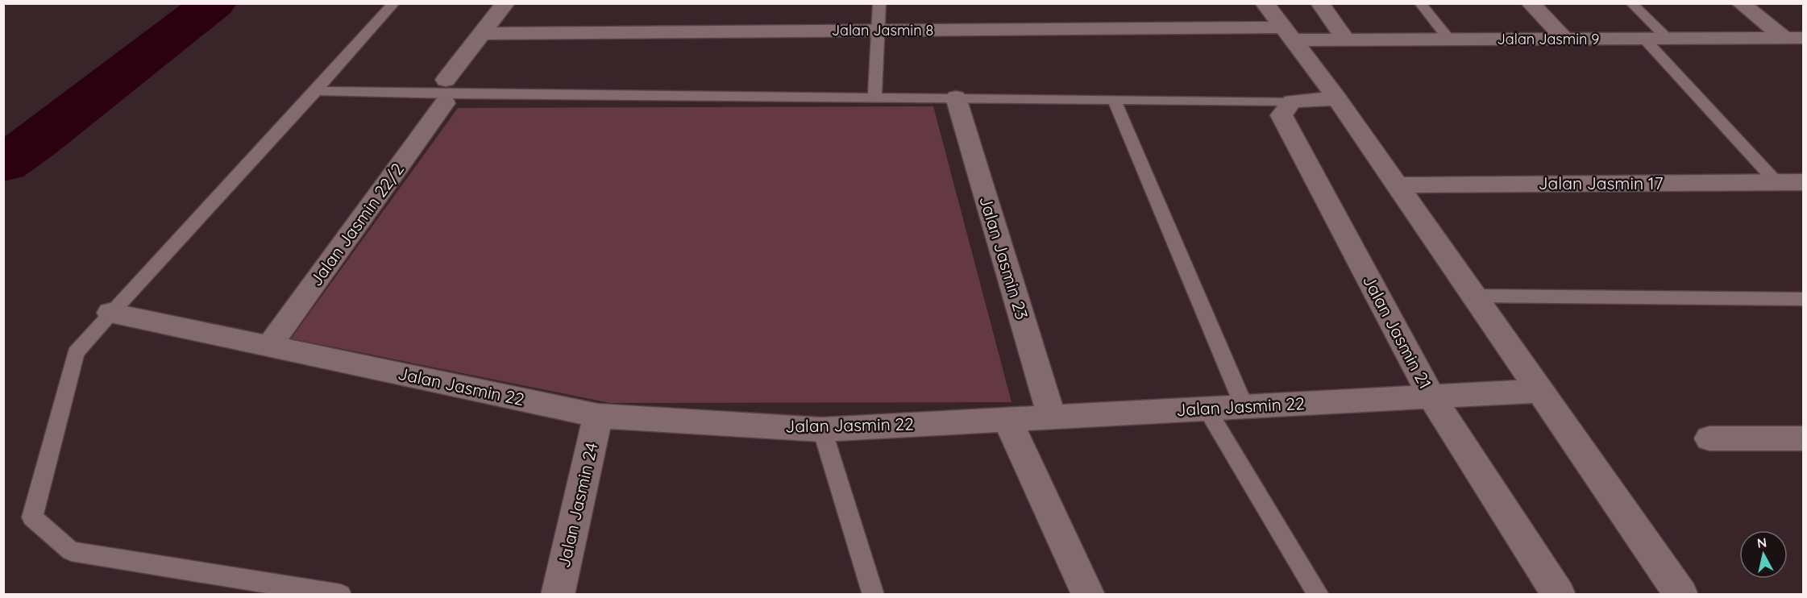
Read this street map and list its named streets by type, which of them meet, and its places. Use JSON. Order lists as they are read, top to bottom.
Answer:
{
  "streets": {
    "street": [
      "Jalan Jasmin 8",
      "Jalan Jasmin 9",
      "Jalan Jasmin 17",
      "Jalan Jasmin 22/2",
      "Jalan Jasmin 23",
      "Jalan Jasmin 21",
      "Jalan Jasmin 22",
      "Jalan Jasmin 24"
    ]
  },
  "crossings": [
    ["Jalan Jasmin 8", "Jalan Jasmin 9"],
    ["Jalan Jasmin 8", "Jalan Jasmin 22/2"],
    ["Jalan Jasmin 22/2", "Jalan Jasmin 22"],
    ["Jalan Jasmin 23", "Jalan Jasmin 22"],
    ["Jalan Jasmin 21", "Jalan Jasmin 22"],
    ["Jalan Jasmin 22", "Jalan Jasmin 24"]
  ],
  "north": "top"
}
